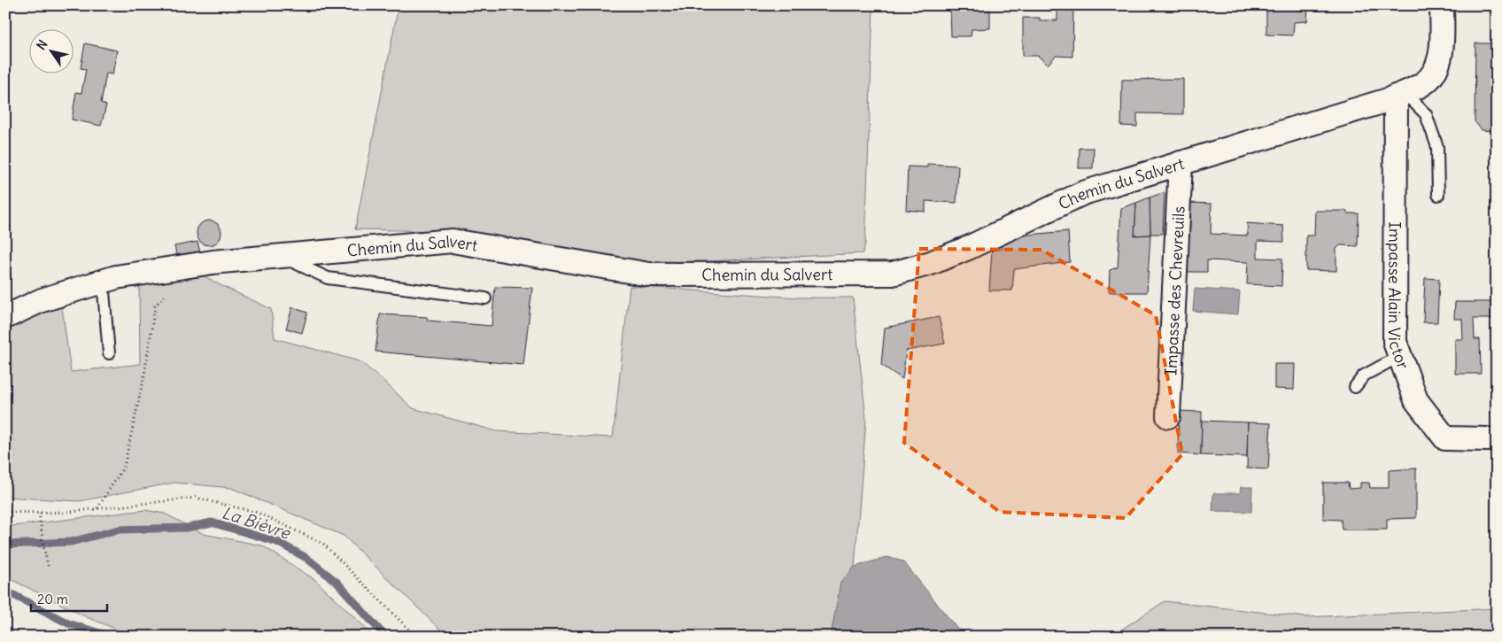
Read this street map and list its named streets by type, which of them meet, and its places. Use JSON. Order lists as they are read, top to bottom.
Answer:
{
  "streets": {
    "street": ["Chemin du Salvert", "Impasse des Chevreuils", "Impasse Alain Victor"]
  },
  "crossings": [
    ["Chemin du Salvert", "Impasse des Chevreuils"],
    ["Chemin du Salvert", "Impasse Alain Victor"]
  ],
  "water": ["La Bièvre"],
  "scale_bar": "20 m",
  "north": "top left"
}
